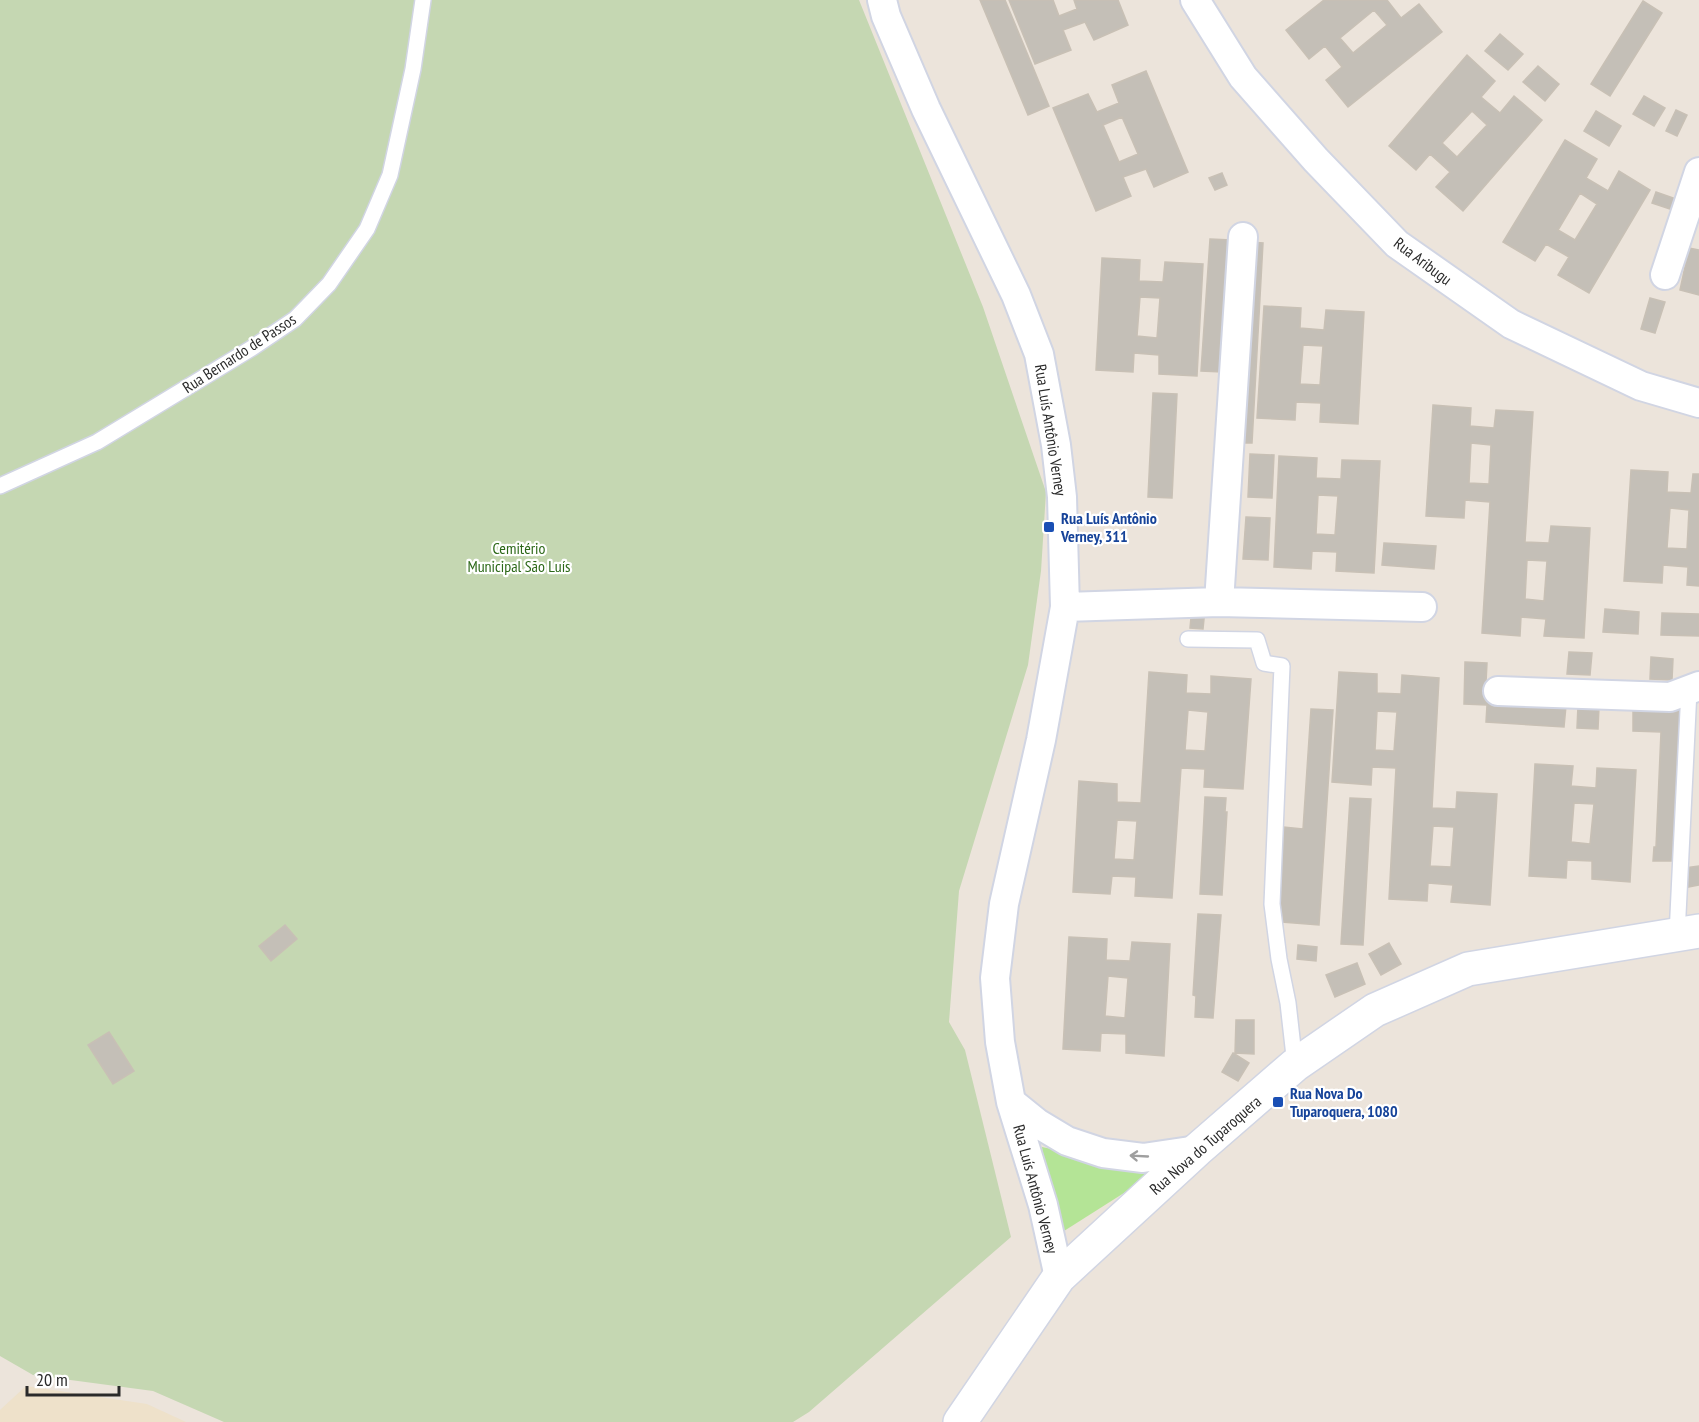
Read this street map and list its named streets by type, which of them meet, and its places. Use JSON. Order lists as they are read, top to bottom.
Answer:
{
  "streets": {
    "street": ["Rua Aribugu", "Rua Luís Antônio Verney", "Rua Nova do Tuparoquera"],
    "lane": ["Rua Bernardo de Passos"]
  },
  "crossings": [
    ["Rua Luís Antônio Verney", "Rua Nova do Tuparoquera"]
  ],
  "parks": ["Cemitério Municipal São Luís"],
  "places": {
    "transit": ["Rua Luís Antônio Verney, 311", "Rua Nova Do Tuparoquera, 1080"]
  },
  "scale_bar": "20 m"
}
